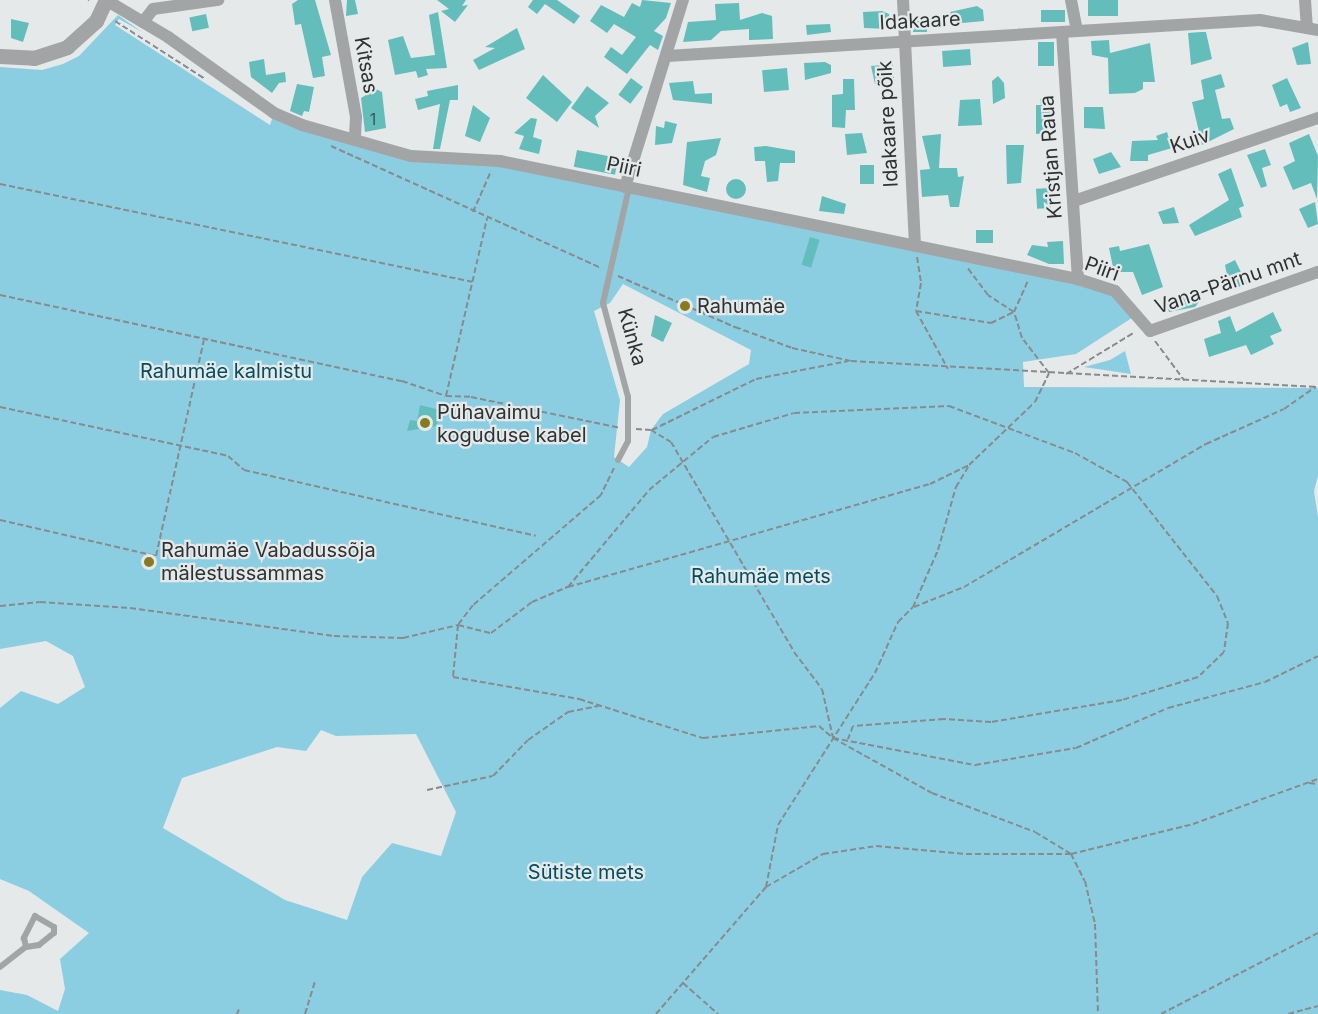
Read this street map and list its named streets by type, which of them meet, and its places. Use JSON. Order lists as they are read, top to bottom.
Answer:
{
  "streets": {
    "street": [
      "Idakaare",
      "Kitsas",
      "Idakaare põik",
      "Kuiv",
      "Kristjan Raua",
      "Piiri",
      "Vana-Pärnu mnt",
      "Künka"
    ]
  },
  "crossings": [
    ["Idakaare", "Idakaare põik"],
    ["Idakaare", "Kristjan Raua"],
    ["Idakaare", "Künka"],
    ["Kitsas", "Piiri"],
    ["Idakaare põik", "Piiri"],
    ["Kuiv", "Kristjan Raua"],
    ["Kristjan Raua", "Piiri"],
    ["Piiri", "Vana-Pärnu mnt"],
    ["Piiri", "Künka"]
  ],
  "parks": ["Rahumäe kalmistu", "Rahumäe mets", "Sütiste mets"],
  "places": ["Rahumäe", "Pühavaimu koguduse kabel", "Rahumäe Vabadussõja mälestussammas"],
  "house_numbers": ["1"]
}
